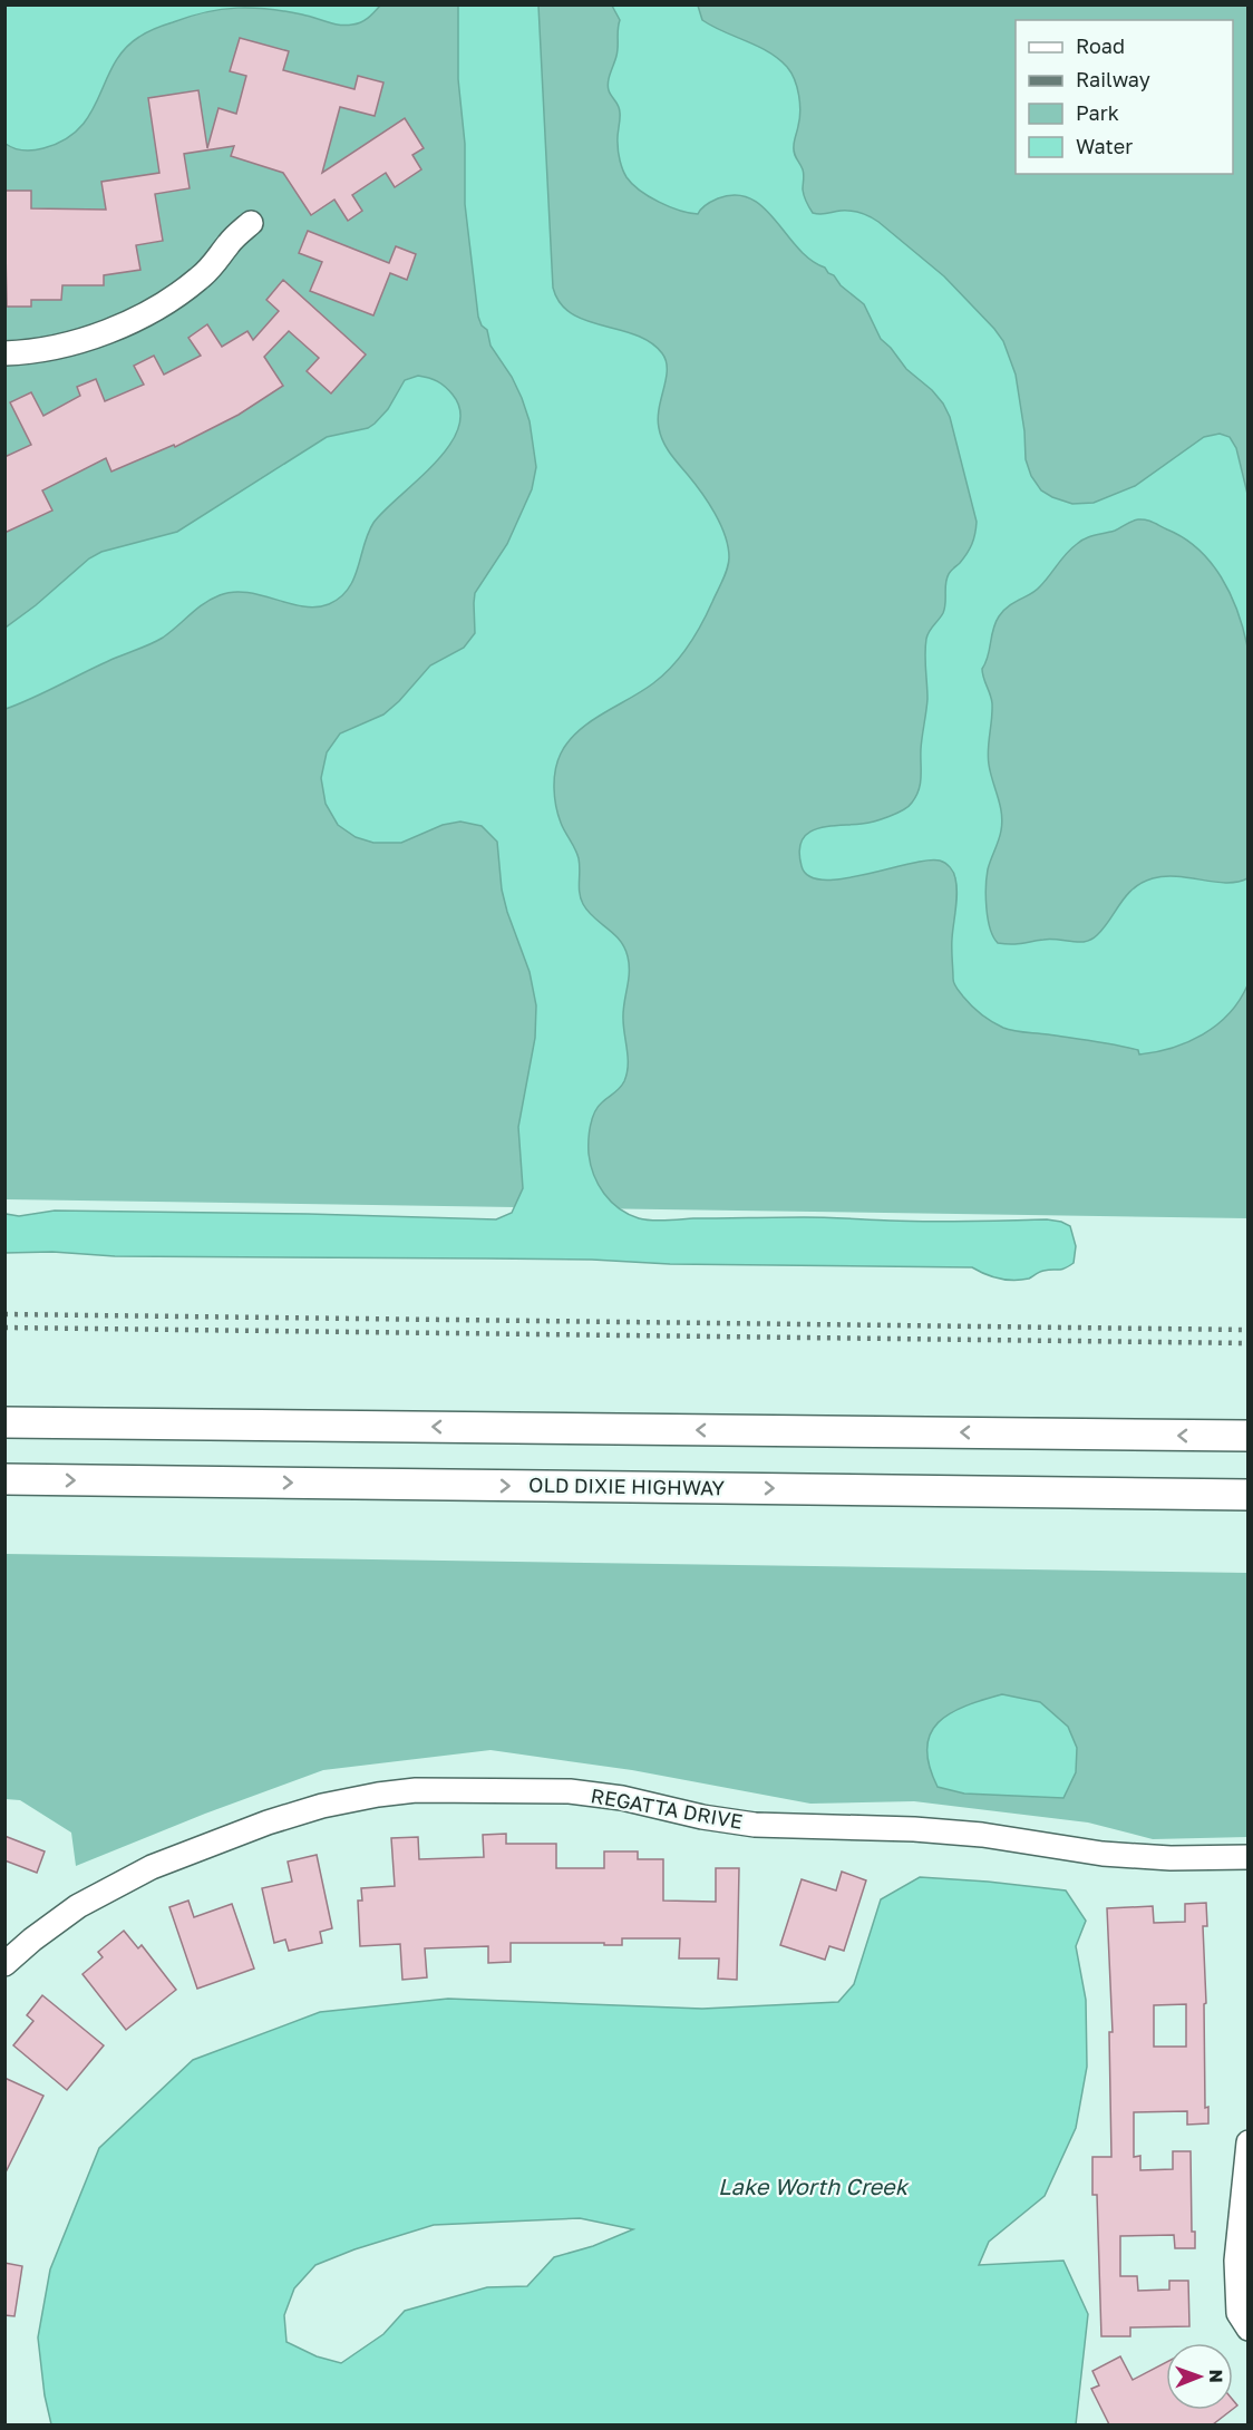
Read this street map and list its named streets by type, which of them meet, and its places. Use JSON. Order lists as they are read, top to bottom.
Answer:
{
  "streets": {
    "main road": ["OLD DIXIE HIGHWAY"],
    "street": ["REGATTA DRIVE"]
  },
  "water": ["Lake Worth Creek"],
  "legend": [
    "Road",
    "Railway",
    "Park",
    "Water"
  ],
  "north": "right"
}
